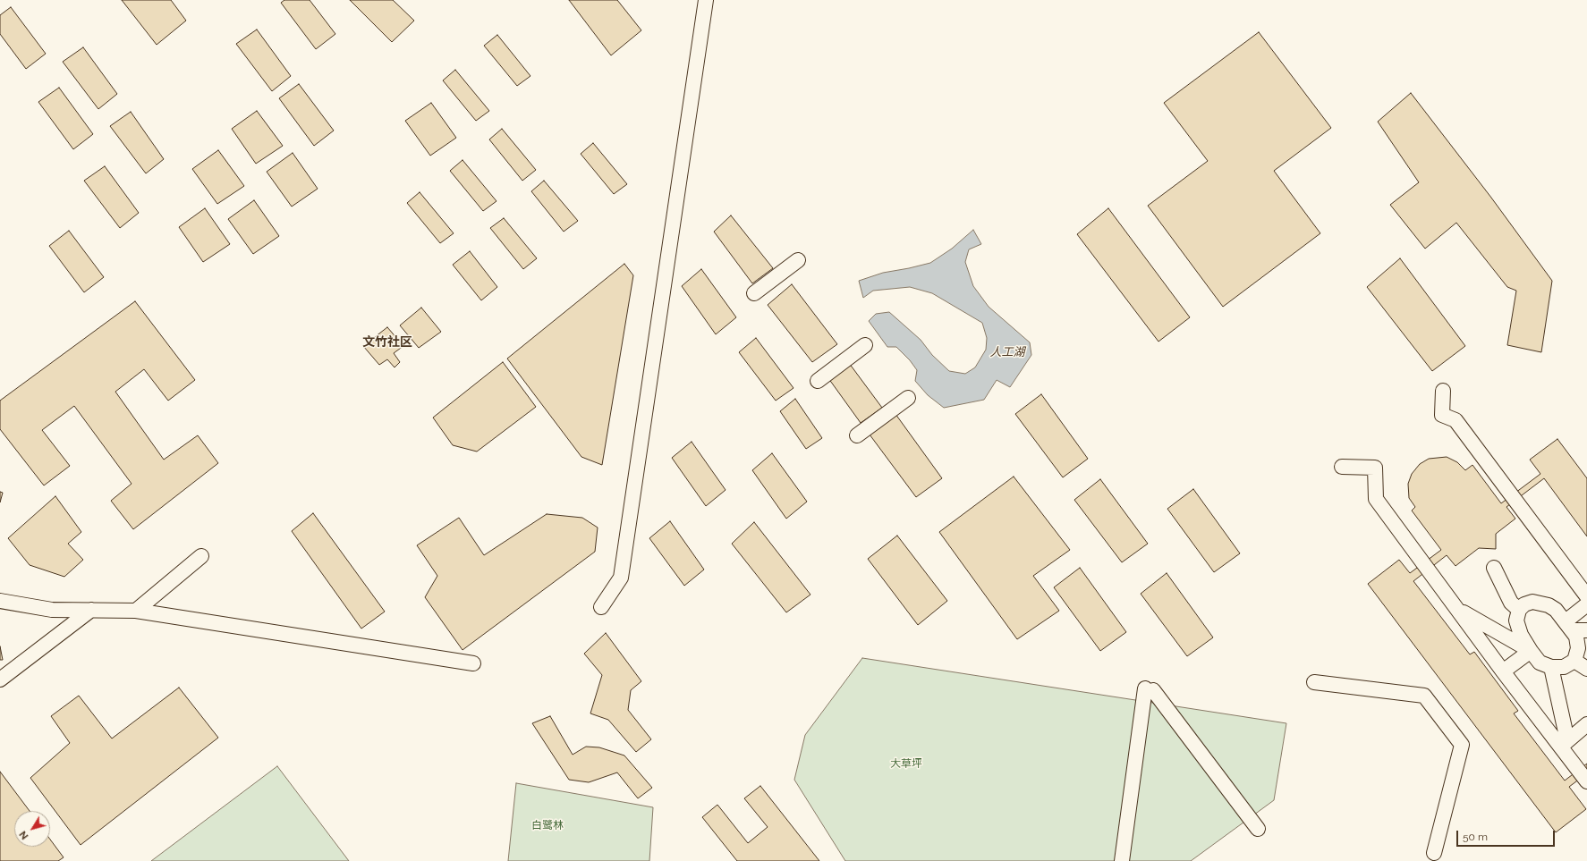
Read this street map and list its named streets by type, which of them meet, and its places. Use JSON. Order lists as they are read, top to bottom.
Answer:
{
  "districts": ["文竹社区"],
  "water": ["人工湖"],
  "parks": ["大草坪", "白鹭林"],
  "scale_bar": "50 m",
  "north": "bottom left"
}
